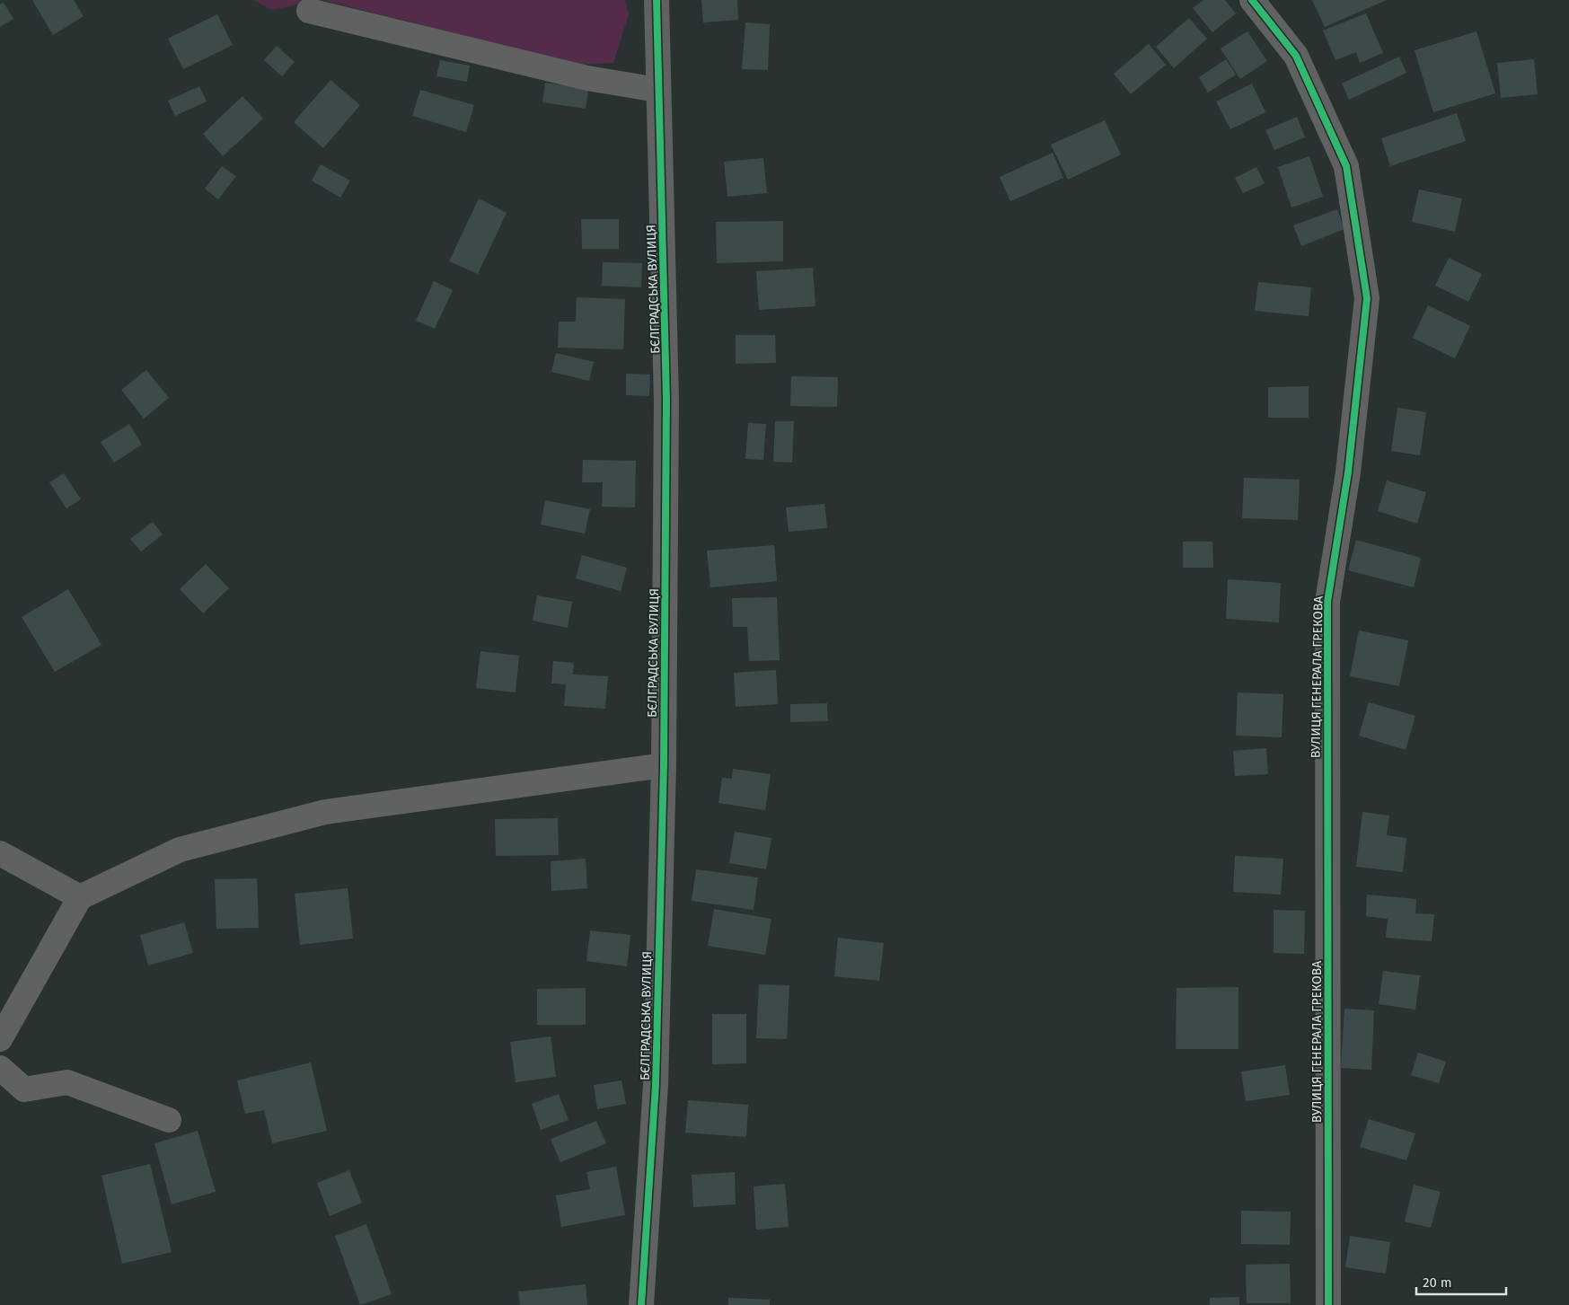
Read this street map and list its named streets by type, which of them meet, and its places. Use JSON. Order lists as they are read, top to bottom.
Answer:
{
  "streets": {
    "street": ["БЄЛГРАДСЬКА ВУЛИЦЯ", "ВУЛИЦЯ ГЕНЕРАЛА ГРЕКОВА"]
  },
  "scale_bar": "20 m"
}
